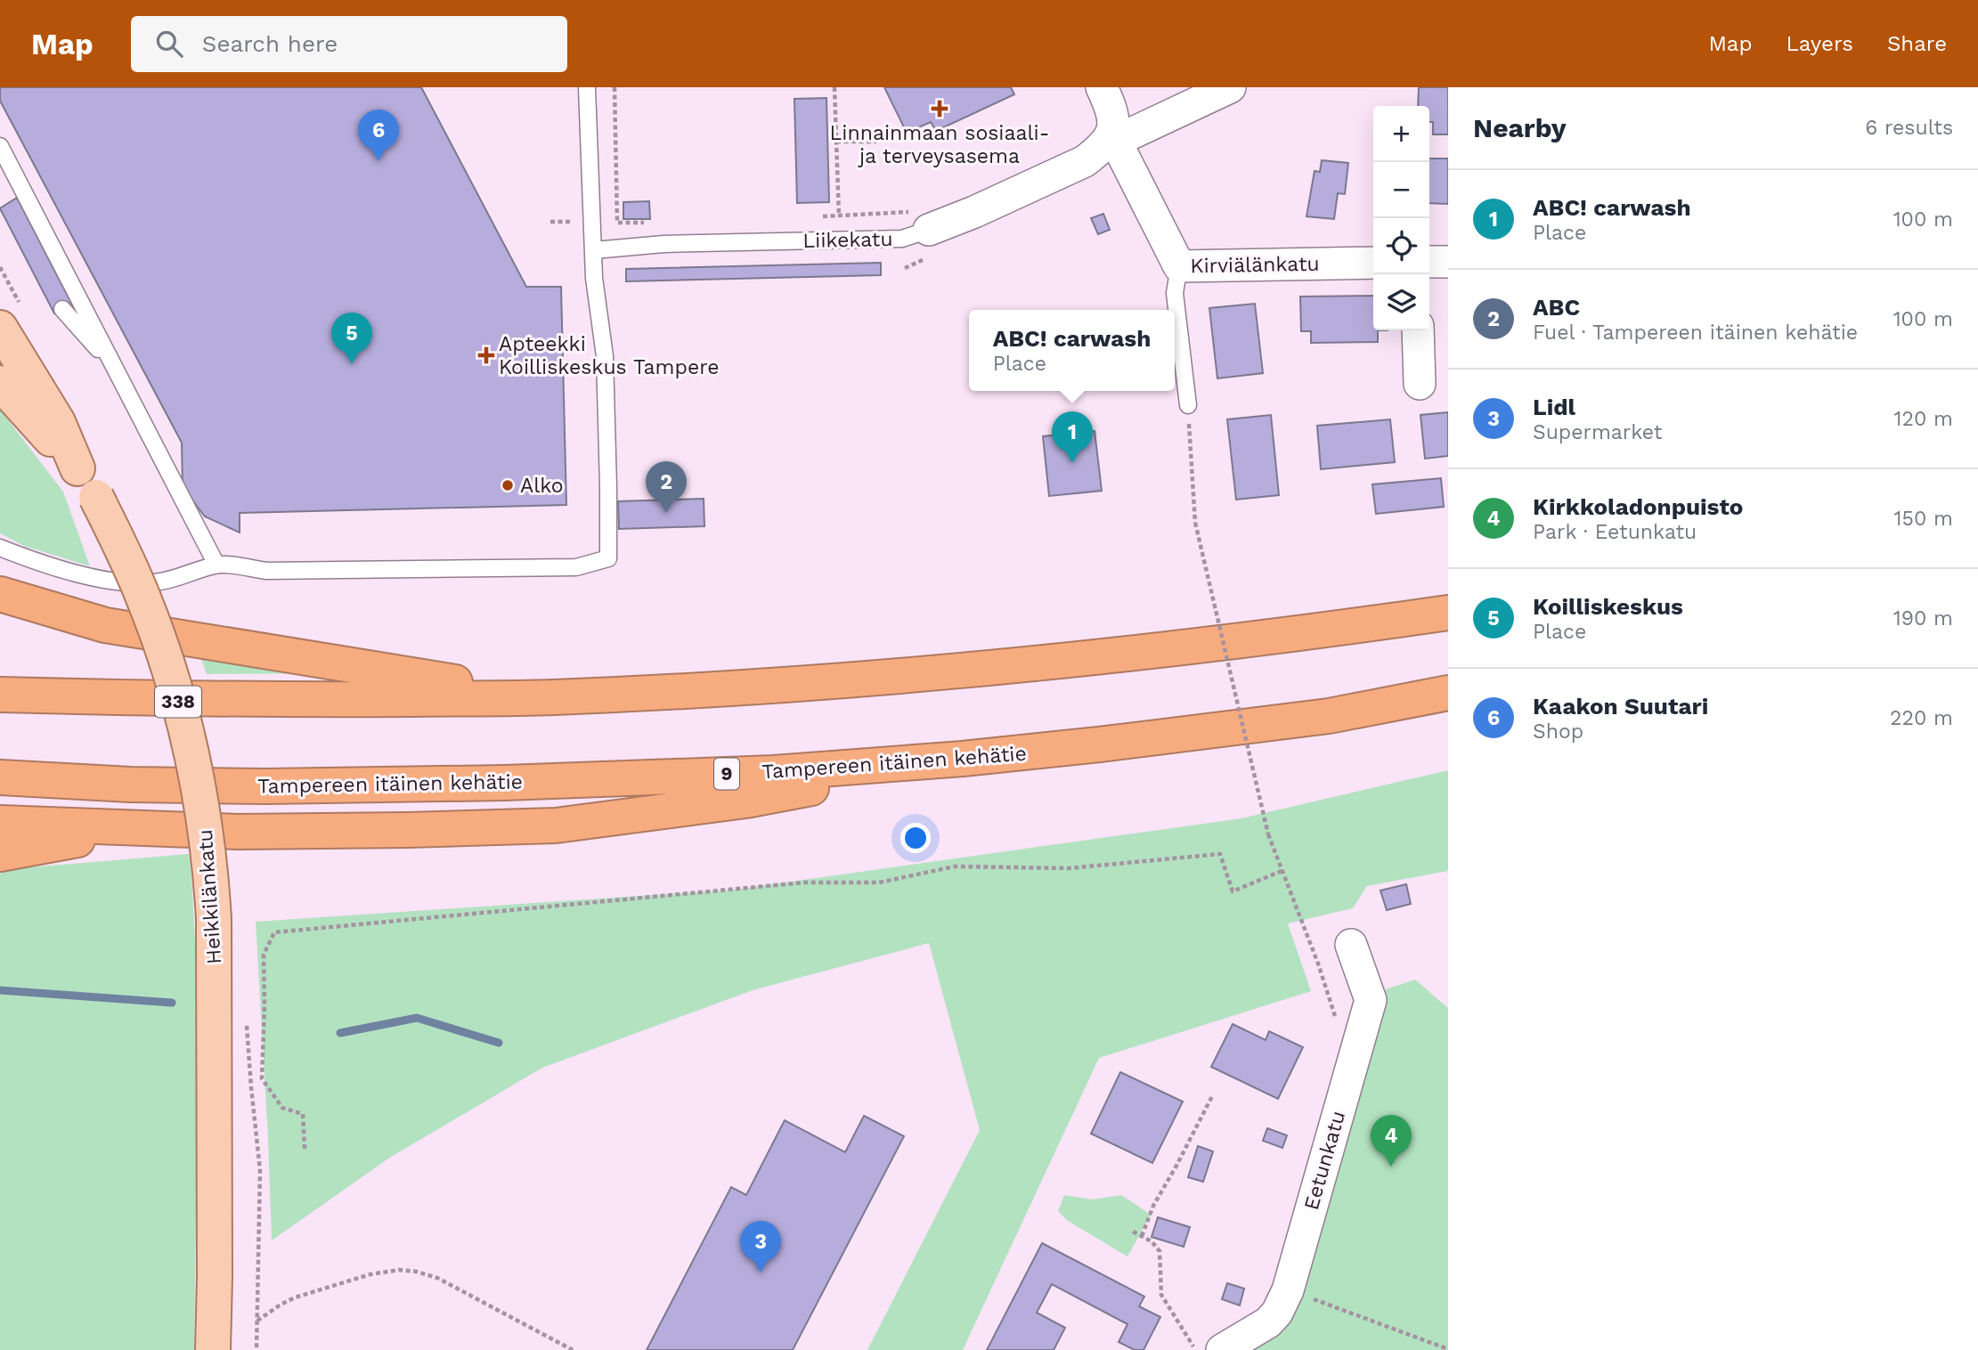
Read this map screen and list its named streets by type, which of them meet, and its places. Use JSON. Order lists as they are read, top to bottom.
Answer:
{
  "streets": {
    "highway": ["Tampereen itäinen kehätie", "9"],
    "main road": ["338", "Heikkilänkatu"],
    "street": ["Liikekatu", "Kirviälänkatu", "Eetunkatu"]
  },
  "crossings": [
    ["Liikekatu", "Kirviälänkatu"]
  ],
  "places": {
    "health": ["Linnainmaan sosiaali- ja terveysasema", "Apteekki Koilliskeskus Tampere"],
    "other": ["Alko"]
  },
  "page": {
    "header": "Map",
    "search": "Search here",
    "nav": ["Map", "Layers", "Share"],
    "heading": ["Nearby", "6 results"],
    "map_buttons": ["+", "−"],
    "pins": [
      "6",
      "5",
      "1",
      "2",
      "4",
      "3"
    ],
    "list": [
      {
        "mark": "1",
        "name": "ABC! carwash",
        "note": "Place",
        "value": "100 m"
      },
      {
        "mark": "2",
        "name": "ABC",
        "note": "Fuel · Tampereen itäinen kehätie",
        "value": "100 m"
      },
      {
        "mark": "3",
        "name": "Lidl",
        "note": "Supermarket",
        "value": "120 m"
      },
      {
        "mark": "4",
        "name": "Kirkkoladonpuisto",
        "note": "Park · Eetunkatu",
        "value": "150 m"
      },
      {
        "mark": "5",
        "name": "Koilliskeskus",
        "note": "Place",
        "value": "190 m"
      },
      {
        "mark": "6",
        "name": "Kaakon Suutari",
        "note": "Shop",
        "value": "220 m"
      }
    ],
    "popup": ["ABC! carwash", "Place"]
  }
}
